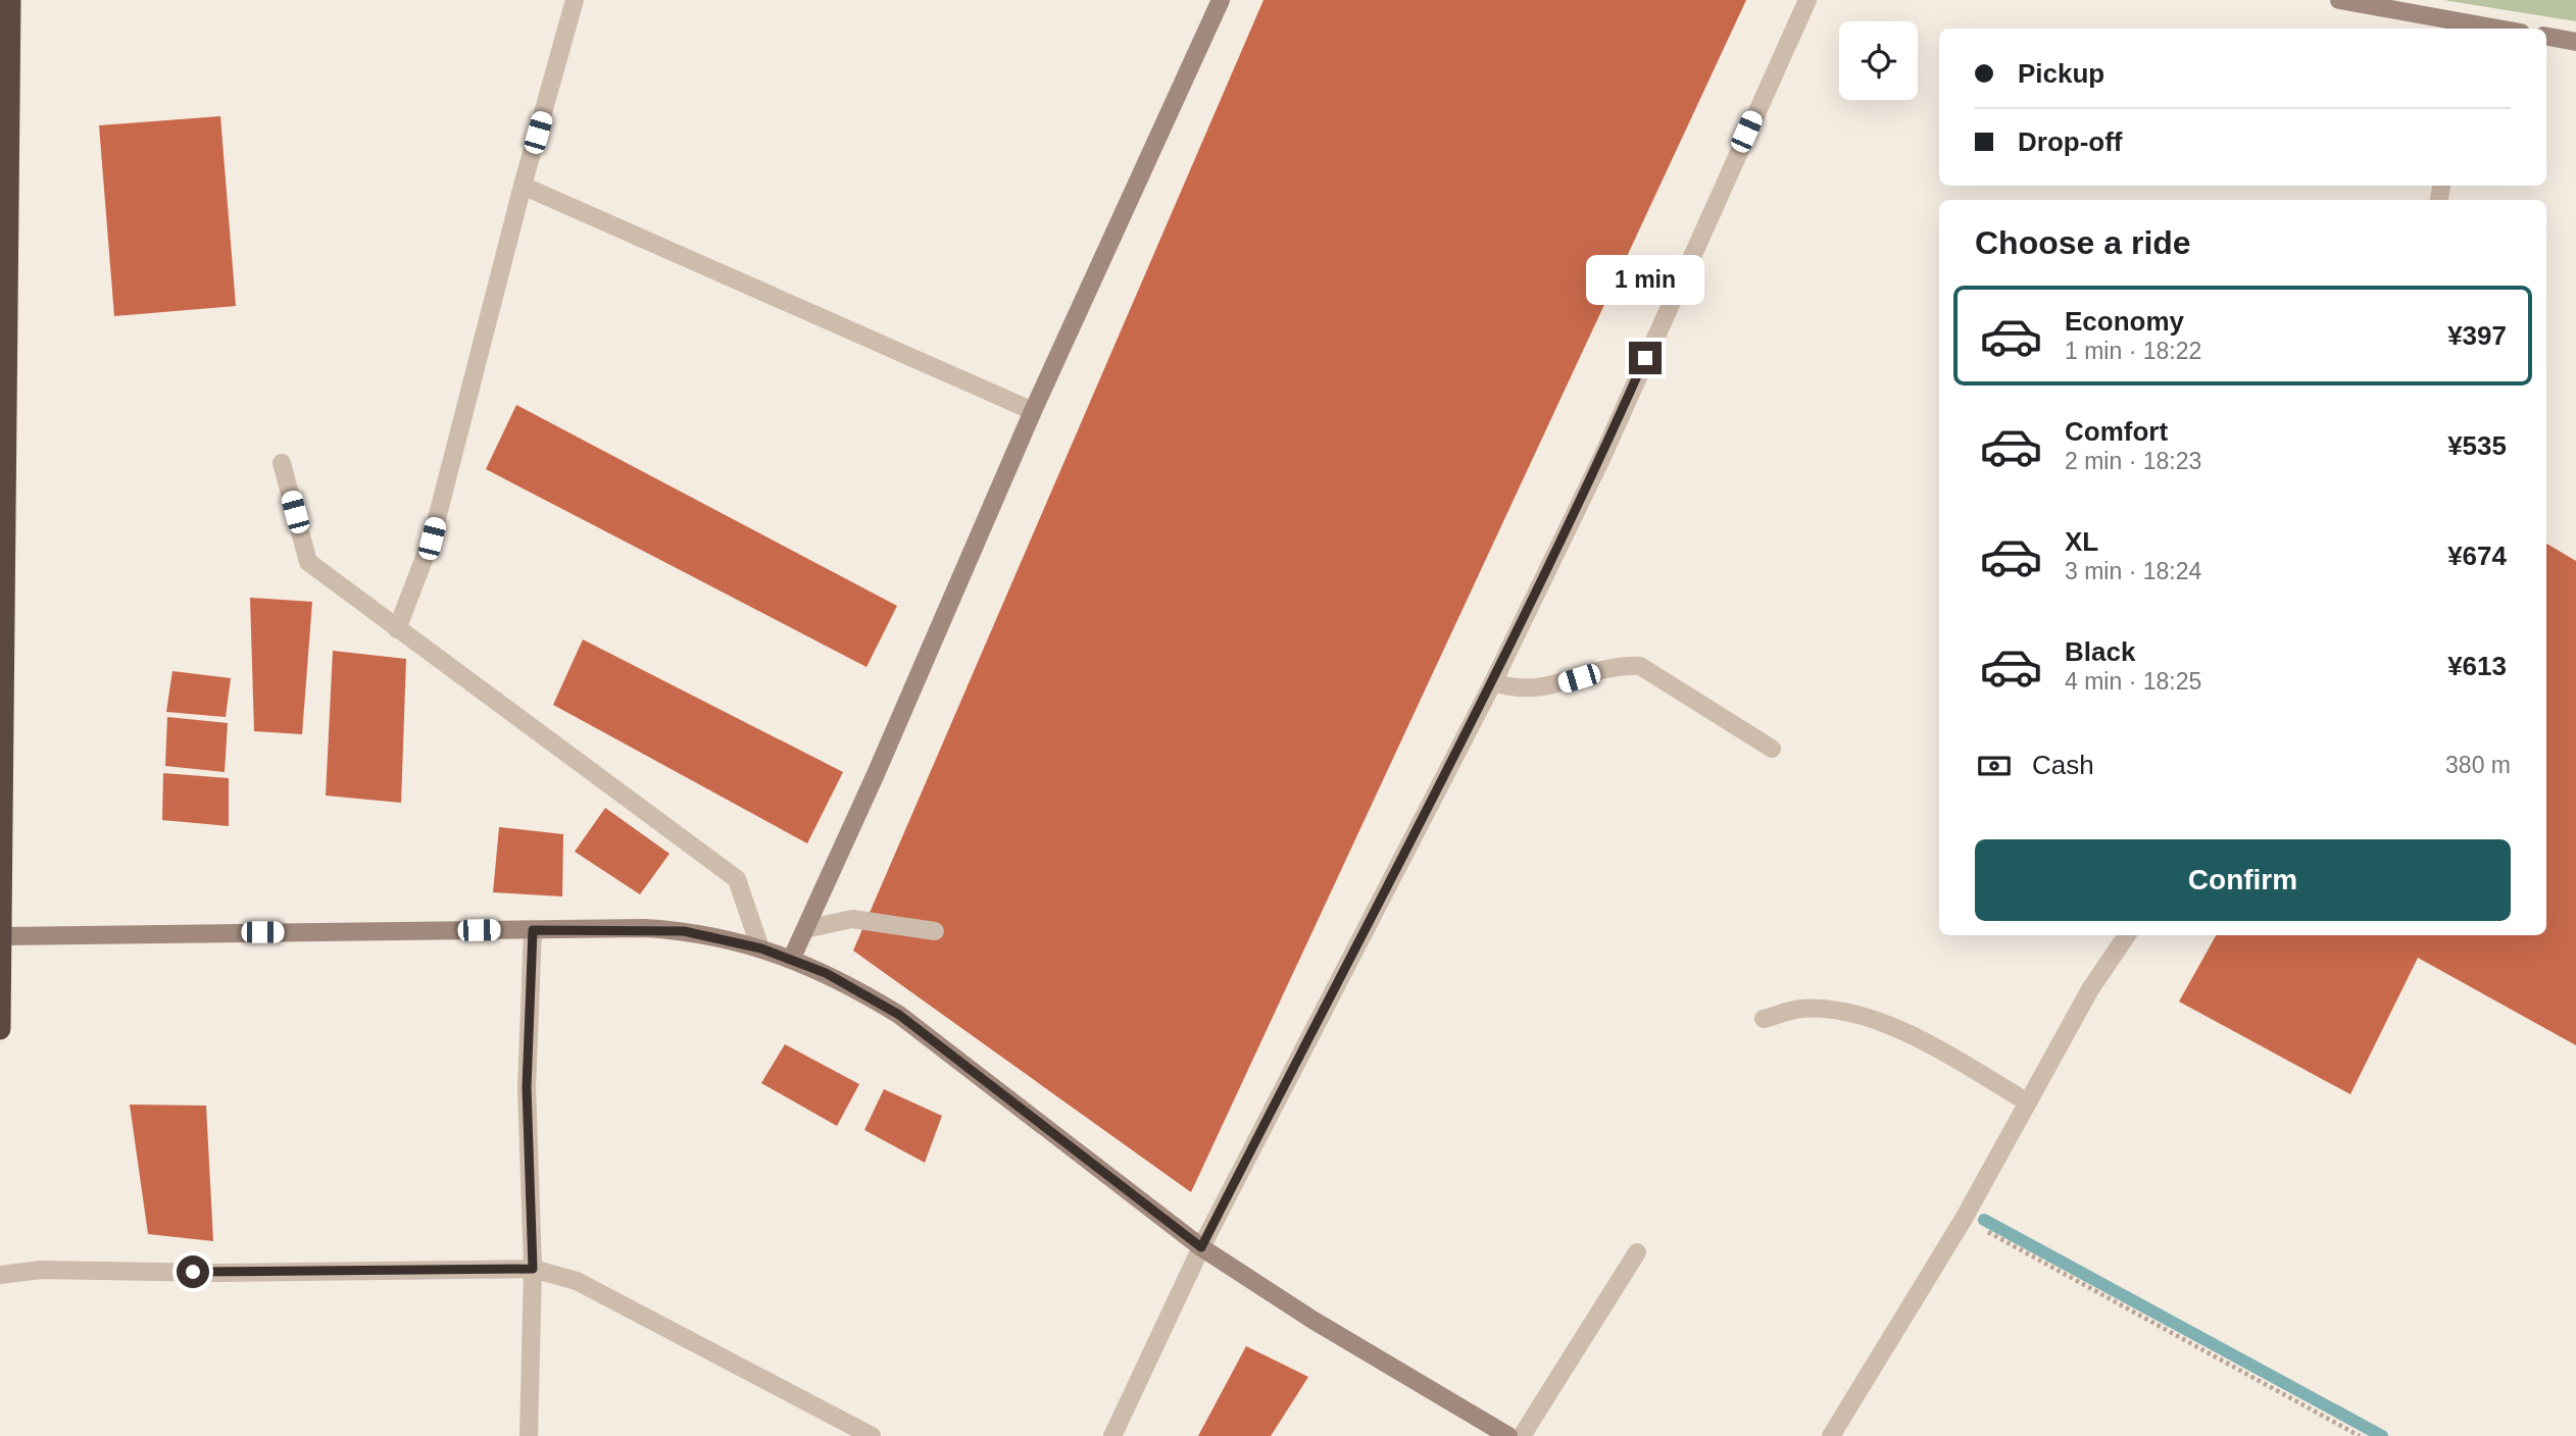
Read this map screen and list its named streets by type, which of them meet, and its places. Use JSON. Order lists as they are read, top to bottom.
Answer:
{
  "page": {
    "banner": ["Pickup", "Drop-off"],
    "heading": "Choose a ride",
    "bubble": "1 min",
    "list": [
      {
        "name": "Economy",
        "note": "1 min · 18:22",
        "value": "¥397"
      },
      {
        "name": "Comfort",
        "note": "2 min · 18:23",
        "value": "¥535"
      },
      {
        "name": "XL",
        "note": "3 min · 18:24",
        "value": "¥674"
      },
      {
        "name": "Black",
        "note": "4 min · 18:25",
        "value": "¥613"
      }
    ],
    "pay": ["Cash", "380 m"],
    "buttons": "Confirm"
  }
}
